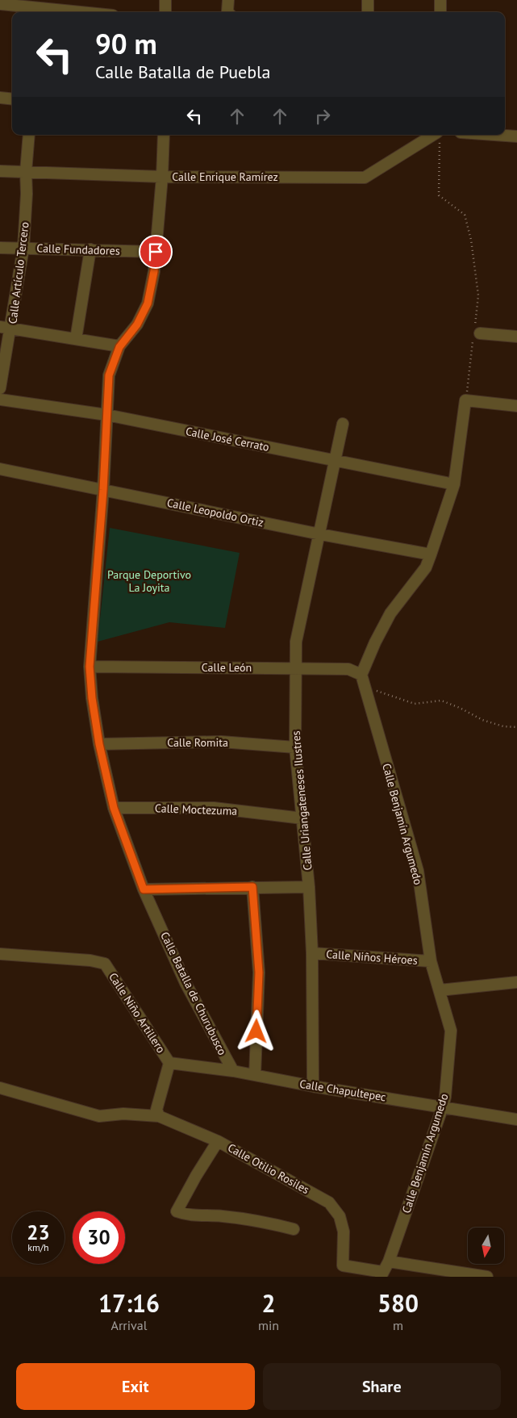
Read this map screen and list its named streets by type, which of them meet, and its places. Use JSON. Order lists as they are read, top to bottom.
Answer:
{
  "streets": {
    "street": [
      "Calle Enrique Ramírez",
      "Calle Fundadores",
      "Calle Artículo Tercero",
      "Calle José Cerrato",
      "Calle Leopoldo Ortiz",
      "Calle León",
      "Calle Romita",
      "Calle Uriangateneses Ilustres",
      "Calle Moctezuma",
      "Calle Benjamín Argumedo",
      "Calle Niños Héroes",
      "Calle Batalla de Churubusco",
      "Calle Niño Artillero",
      "Calle Chapultepec",
      "Calle Otilio Rosiles"
    ]
  },
  "crossings": [
    ["Calle Enrique Ramírez", "Calle Artículo Tercero"],
    ["Calle Enrique Ramírez", "Calle Batalla de Churubusco"],
    ["Calle Fundadores", "Calle Artículo Tercero"],
    ["Calle Fundadores", "Calle Batalla de Churubusco"],
    ["Calle José Cerrato", "Calle Uriangateneses Ilustres"],
    ["Calle José Cerrato", "Calle Batalla de Churubusco"],
    ["Calle Leopoldo Ortiz", "Calle Uriangateneses Ilustres"],
    ["Calle Leopoldo Ortiz", "Calle Batalla de Churubusco"],
    ["Calle León", "Calle Uriangateneses Ilustres"],
    ["Calle León", "Calle Benjamín Argumedo"],
    ["Calle León", "Calle Batalla de Churubusco"],
    ["Calle Romita", "Calle Uriangateneses Ilustres"],
    ["Calle Romita", "Calle Batalla de Churubusco"],
    ["Calle Uriangateneses Ilustres", "Calle Moctezuma"],
    ["Calle Uriangateneses Ilustres", "Calle Niños Héroes"],
    ["Calle Uriangateneses Ilustres", "Calle Chapultepec"],
    ["Calle Moctezuma", "Calle Batalla de Churubusco"],
    ["Calle Benjamín Argumedo", "Calle Niños Héroes"],
    ["Calle Benjamín Argumedo", "Calle Chapultepec"],
    ["Calle Benjamín Argumedo", "Calle Otilio Rosiles"],
    ["Calle Batalla de Churubusco", "Calle Chapultepec"],
    ["Calle Niño Artillero", "Calle Chapultepec"]
  ],
  "parks": ["Parque Deportivo La Joyita"],
  "north": "bottom",
  "page": {
    "turn": ["90 m", "Calle Batalla de Puebla"],
    "speed": "23 km/h",
    "limit": "30",
    "eta": [
      "17:16",
      "Arrival",
      "2",
      "min",
      "580",
      "m"
    ],
    "buttons": ["Exit", "Share"]
  }
}
